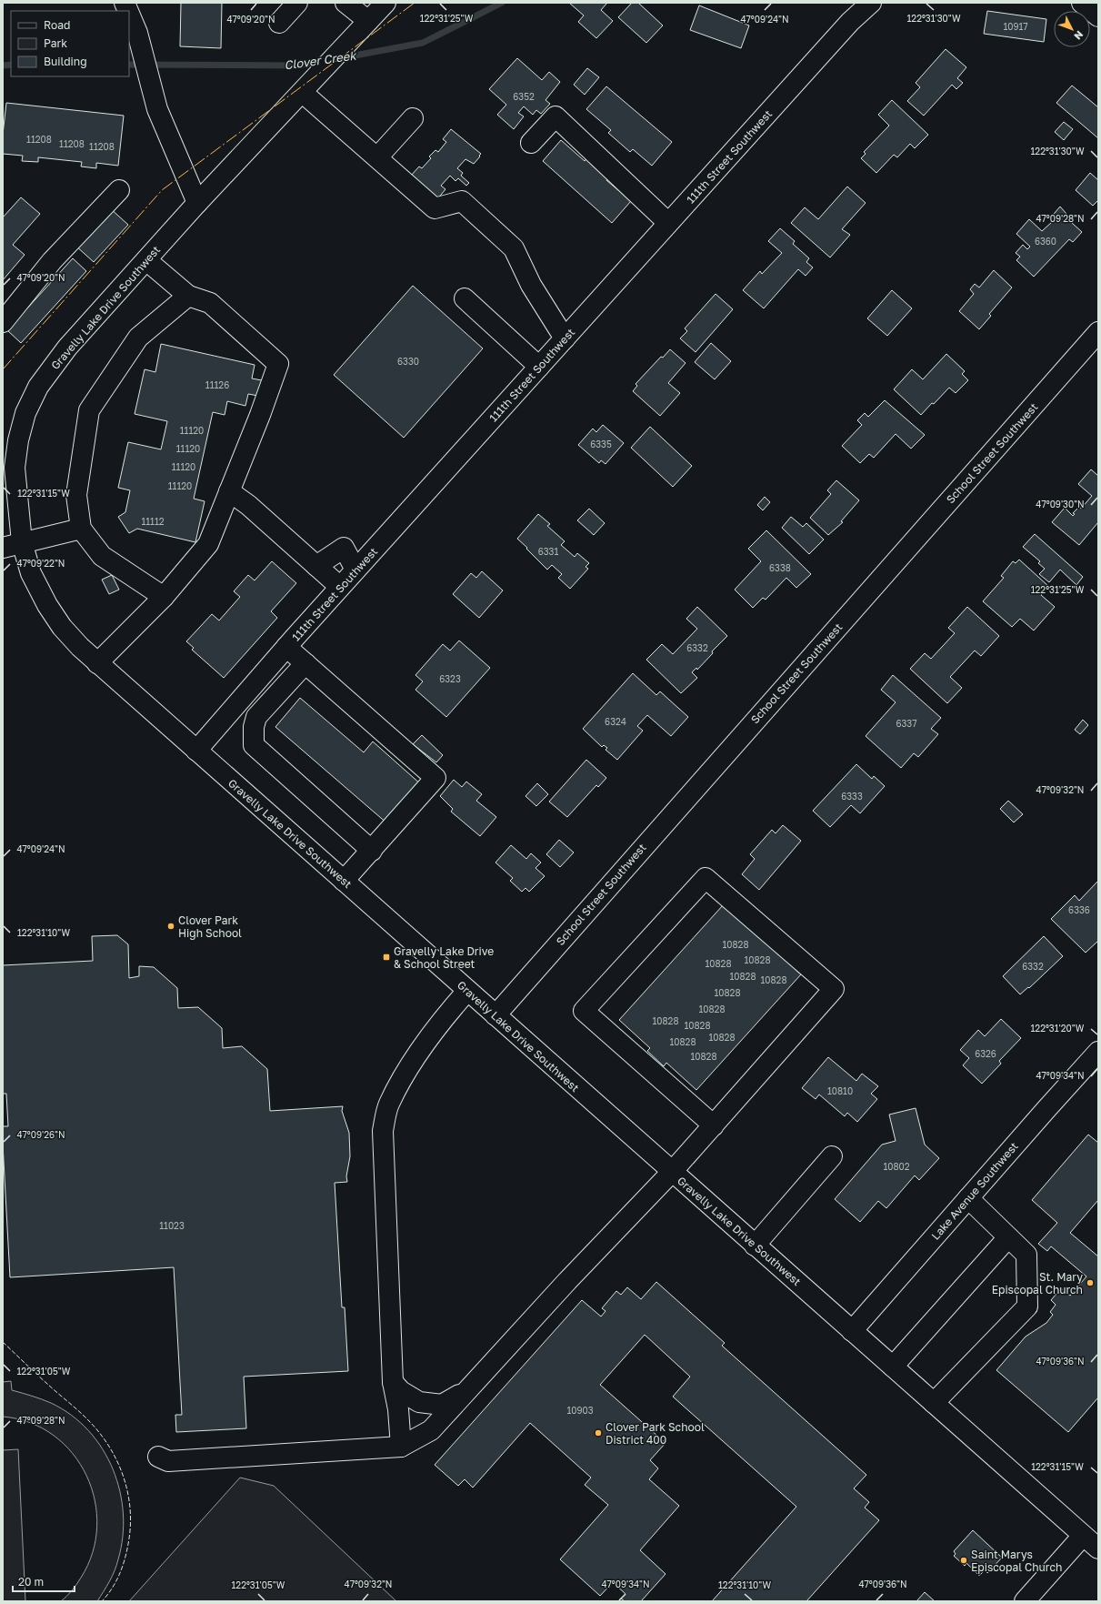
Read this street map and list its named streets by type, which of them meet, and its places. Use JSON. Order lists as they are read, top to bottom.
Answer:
{
  "streets": {
    "street": [
      "111th Street Southwest",
      "Gravelly Lake Drive Southwest",
      "School Street Southwest",
      "Lake Avenue Southwest"
    ]
  },
  "crossings": [
    ["111th Street Southwest", "Gravelly Lake Drive Southwest"],
    ["Gravelly Lake Drive Southwest", "School Street Southwest"],
    ["Gravelly Lake Drive Southwest", "Lake Avenue Southwest"]
  ],
  "water": ["Clover Creek"],
  "places": {
    "other": [
      "Clover Park High School",
      "St. Mary Episcopal Church",
      "Clover Park School District 400",
      "Saint Marys Episcopal Church"
    ],
    "transit": ["Gravelly Lake Drive & School Street"]
  },
  "house_numbers": [
    "10917",
    "6352",
    "11208",
    "11208",
    "11208",
    "6360",
    "6330",
    "11126",
    "11120",
    "6335",
    "11120",
    "11120",
    "11120",
    "11112",
    "6331",
    "6338",
    "6332",
    "6323",
    "6324",
    "6337",
    "6333",
    "6336",
    "10828",
    "10828",
    "10828",
    "6332",
    "10828",
    "10828",
    "10828",
    "10828",
    "10828",
    "10828",
    "10828",
    "10828",
    "6326",
    "10828",
    "10810",
    "10802",
    "11023",
    "10903"
  ],
  "legend": ["Road", "Park", "Building"],
  "scale_bar": "20 m",
  "north": "bottom right",
  "coordinates": [
    "122°31'25\"W",
    "122°31'30\"W",
    "47°09'24\"N",
    "47°09'20\"N",
    "47°09'28\"N",
    "122°31'15\"W",
    "47°09'30\"N",
    "47°09'22\"N",
    "47°09'32\"N",
    "122°31'10\"W",
    "122°31'20\"W",
    "47°09'34\"N",
    "47°09'26\"N",
    "47°09'36\"N",
    "122°31'05\"W"
  ]
}
